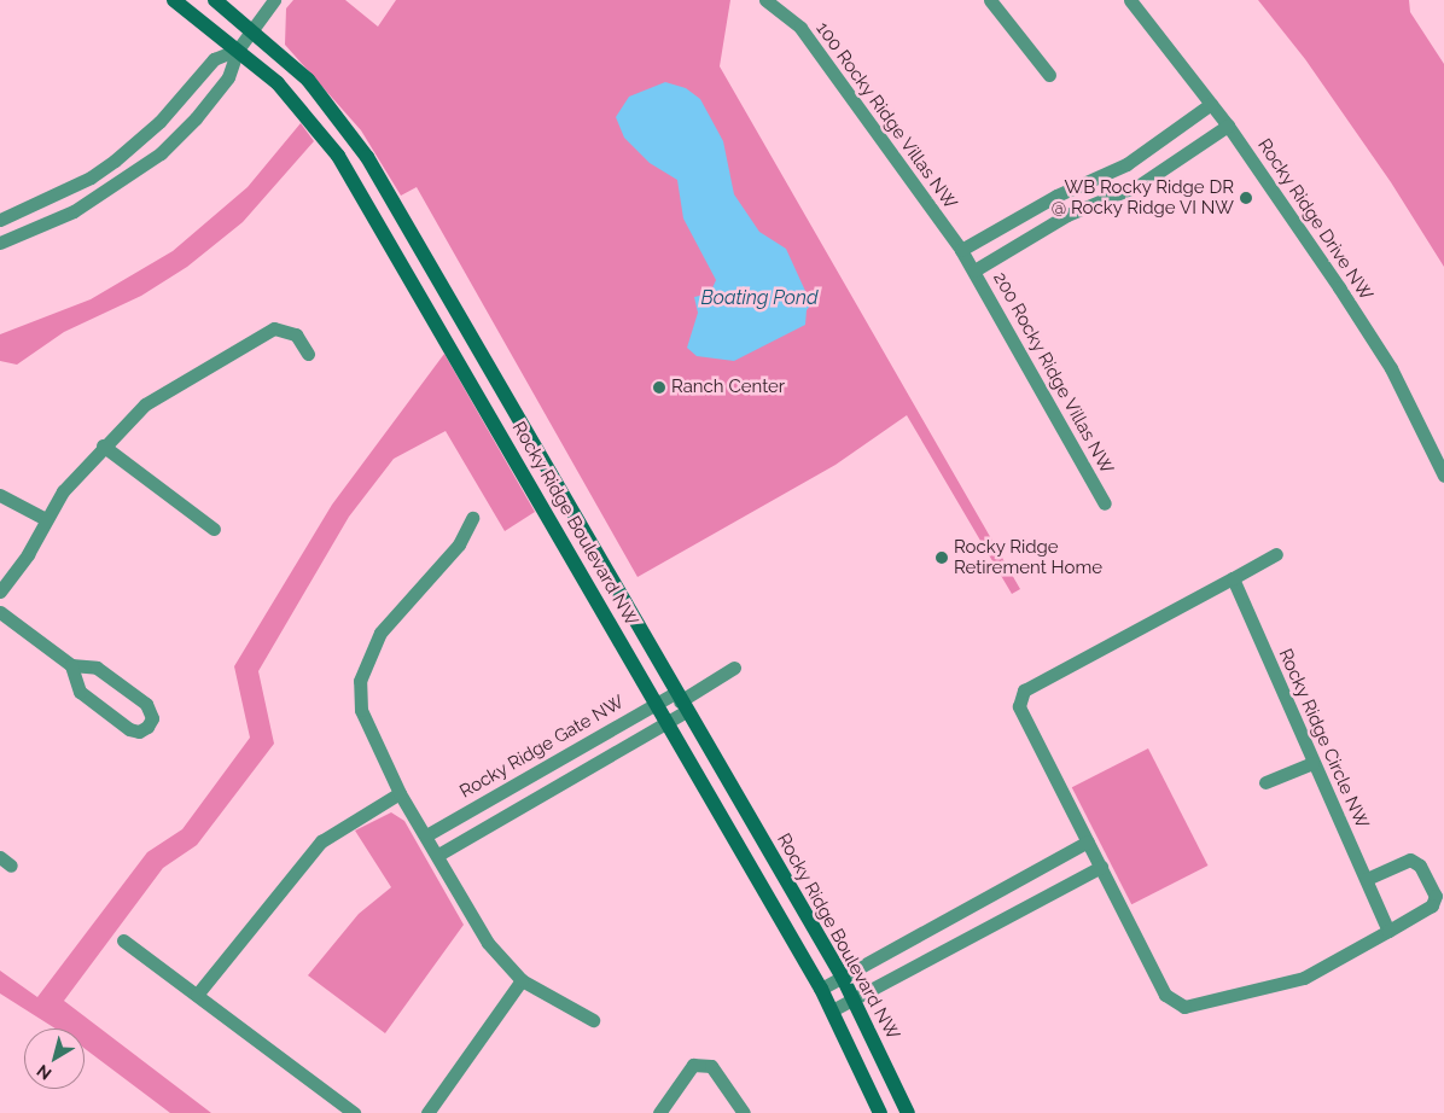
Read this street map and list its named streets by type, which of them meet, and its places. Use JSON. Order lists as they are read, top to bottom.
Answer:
{
  "streets": {
    "street": [
      "100 Rocky Ridge Villas NW",
      "Rocky Ridge Drive NW",
      "200 Rocky Ridge Villas NW",
      "Rocky Ridge Boulevard NW",
      "Rocky Ridge Circle NW",
      "Rocky Ridge Gate NW"
    ]
  },
  "crossings": [
    ["100 Rocky Ridge Villas NW", "200 Rocky Ridge Villas NW"],
    ["Rocky Ridge Boulevard NW", "Rocky Ridge Gate NW"]
  ],
  "water": ["Boating Pond"],
  "places": ["WB Rocky Ridge DR @ Rocky Ridge VI NW", "Ranch Center", "Rocky Ridge Retirement Home"],
  "north": "bottom left"
}
